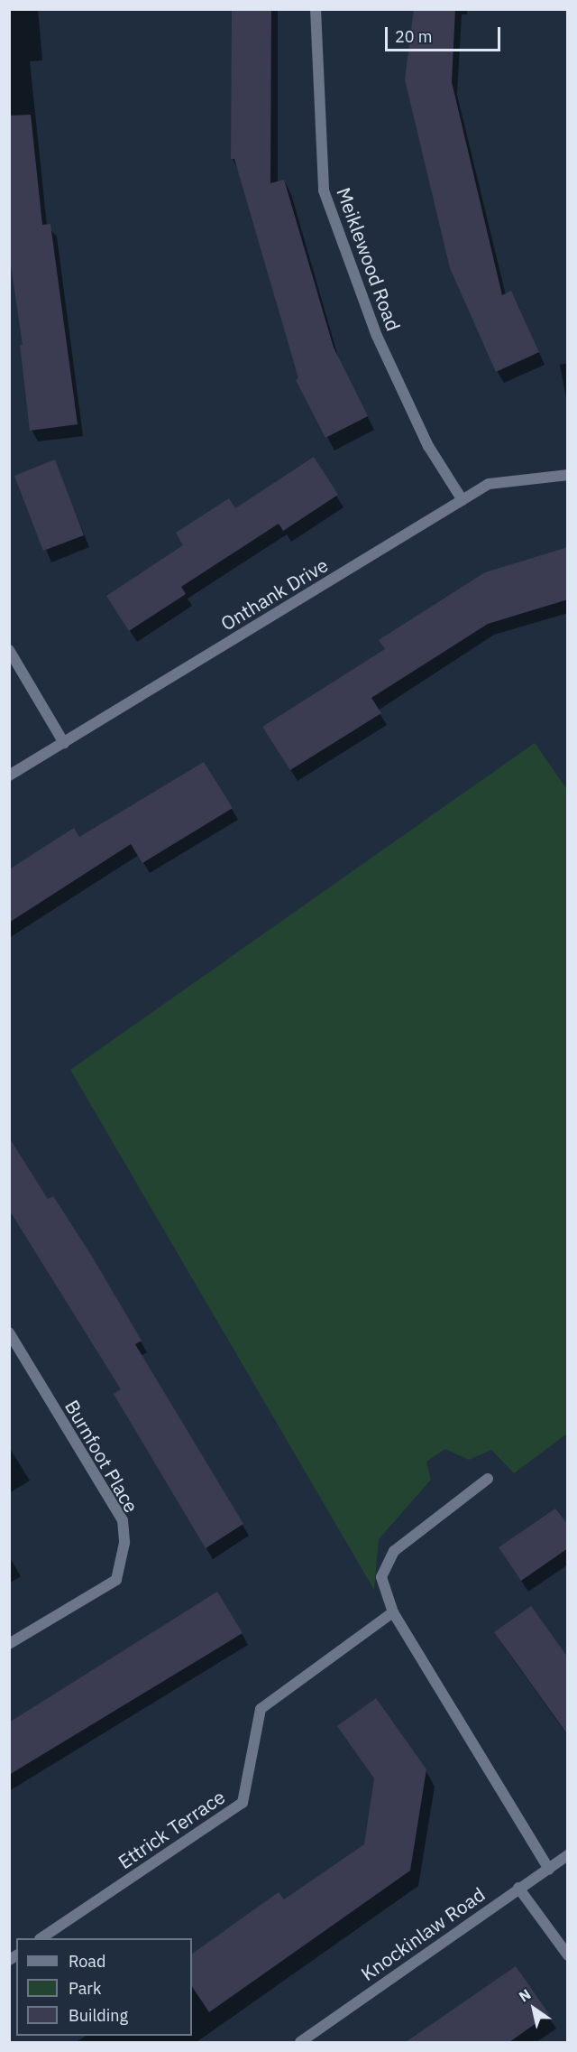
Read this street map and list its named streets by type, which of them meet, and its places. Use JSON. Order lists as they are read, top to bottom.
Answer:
{
  "streets": {
    "street": [
      "Meiklewood Road",
      "Onthank Drive",
      "Burnfoot Place",
      "Ettrick Terrace",
      "Knockinlaw Road"
    ]
  },
  "crossings": [
    ["Meiklewood Road", "Onthank Drive"]
  ],
  "legend": ["Road", "Park", "Building"],
  "scale_bar": "20 m",
  "north": "top left"
}
